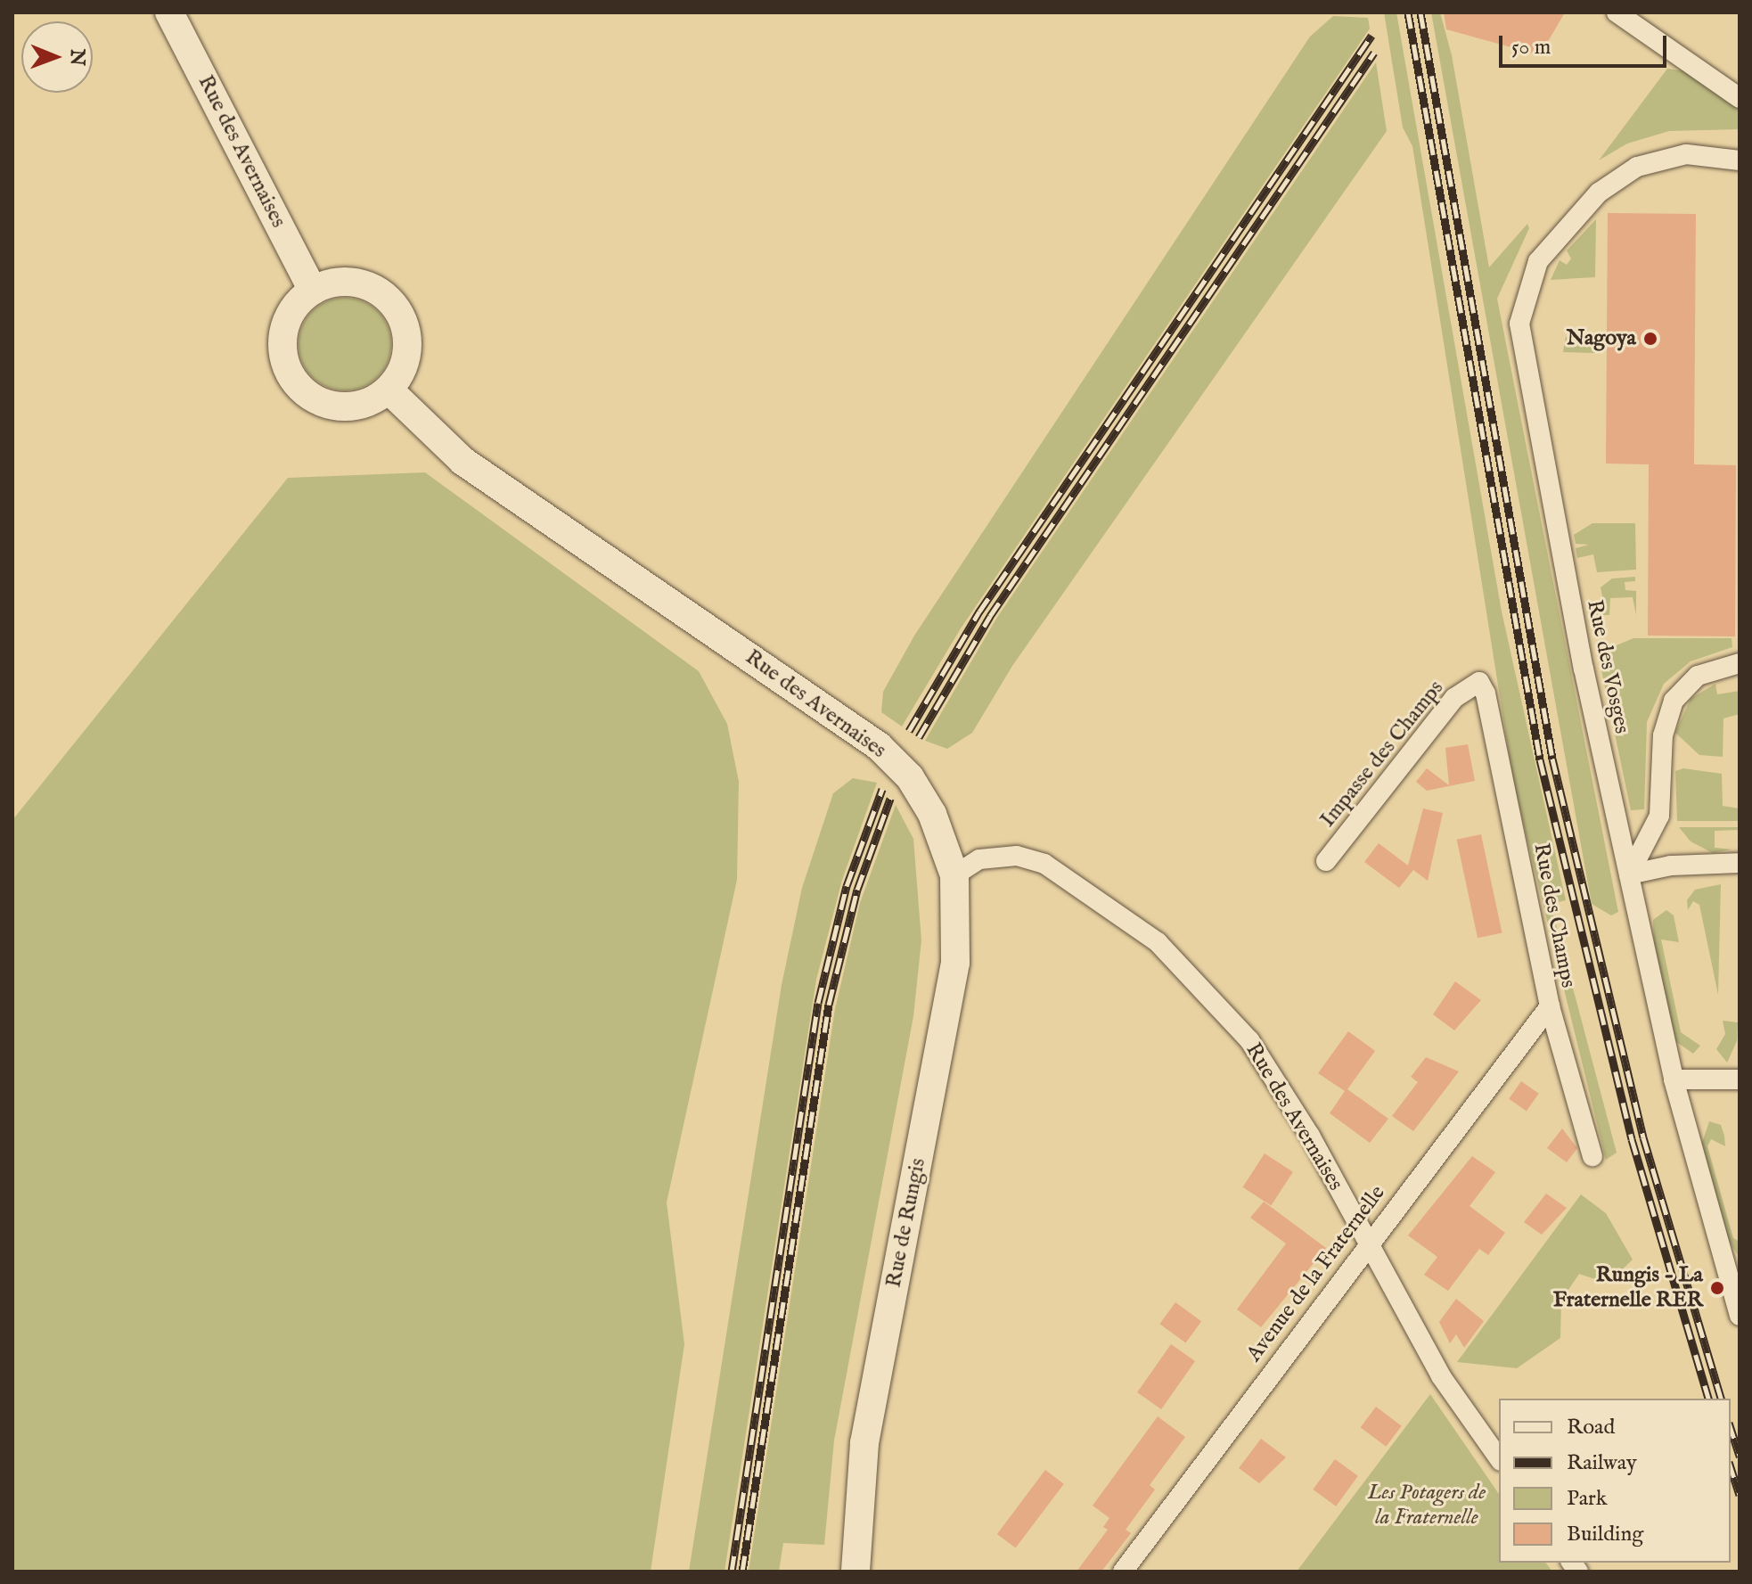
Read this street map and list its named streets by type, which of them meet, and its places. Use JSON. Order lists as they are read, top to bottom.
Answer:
{
  "streets": {
    "main road": ["Rue des Avernaises", "Rue de Rungis"],
    "street": [
      "Rue des Vosges",
      "Impasse des Champs",
      "Rue des Champs",
      "Avenue de la Fraternelle"
    ]
  },
  "crossings": [
    ["Rue des Avernaises", "Rue de Rungis"],
    ["Rue des Avernaises", "Avenue de la Fraternelle"],
    ["Impasse des Champs", "Rue des Champs"],
    ["Rue des Champs", "Avenue de la Fraternelle"]
  ],
  "parks": ["Les Potagers de la Fraternelle"],
  "places": ["Nagoya", "Rungis - La Fraternelle RER"],
  "legend": [
    "Road",
    "Railway",
    "Park",
    "Building"
  ],
  "scale_bar": "50 m",
  "north": "right"
}
